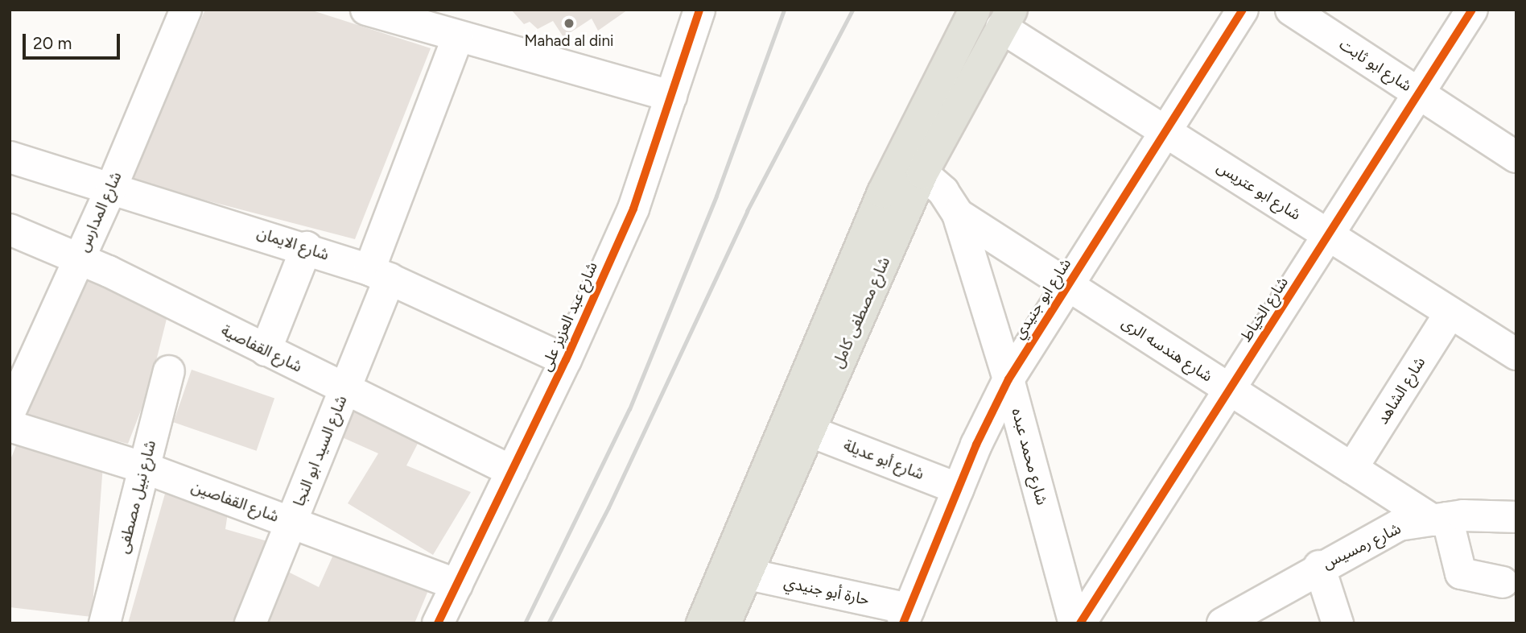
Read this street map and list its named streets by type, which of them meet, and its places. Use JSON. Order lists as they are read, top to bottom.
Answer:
{
  "streets": {
    "main road": ["شارع مصطفى كامل"],
    "street": [
      "شارع ابو ثابت",
      "شارع ابو عتريس",
      "شارع المدارس",
      "شارع الايمان",
      "شارع ابو جنيدي",
      "شارع الخياط",
      "شارع عبد العزيز على",
      "شارع القفاصية",
      "شارع هندسه الرى",
      "شارع الشاهد",
      "شارع السيد ابو النجا",
      "شارع محمد عبده",
      "شارع أبو عديلة",
      "شارع نبيل مصطفى",
      "شارع القفاصين",
      "شارع رمسيس",
      "حارة أبو جنيدي"
    ]
  },
  "crossings": [
    ["شارع ابو ثابت", "شارع الخياط"],
    ["شارع ابو عتريس", "شارع ابو جنيدي"],
    ["شارع ابو عتريس", "شارع الخياط"],
    ["شارع ابو عتريس", "شارع مصطفى كامل"],
    ["شارع ابو عتريس", "شارع الشاهد"],
    ["شارع المدارس", "شارع الايمان"],
    ["شارع المدارس", "شارع القفاصية"],
    ["شارع الايمان", "شارع عبد العزيز على"],
    ["شارع الايمان", "شارع السيد ابو النجا"],
    ["شارع ابو جنيدي", "شارع هندسه الرى"],
    ["شارع ابو جنيدي", "شارع محمد عبده"],
    ["شارع ابو جنيدي", "شارع أبو عديلة"],
    ["شارع ابو جنيدي", "حارة أبو جنيدي"],
    ["شارع الخياط", "شارع هندسه الرى"],
    ["شارع مصطفى كامل", "شارع محمد عبده"],
    ["شارع مصطفى كامل", "شارع أبو عديلة"],
    ["شارع مصطفى كامل", "حارة أبو جنيدي"],
    ["شارع عبد العزيز على", "شارع القفاصية"],
    ["شارع عبد العزيز على", "شارع القفاصين"],
    ["شارع القفاصية", "شارع السيد ابو النجا"],
    ["شارع هندسه الرى", "شارع الشاهد"],
    ["شارع هندسه الرى", "شارع محمد عبده"],
    ["شارع هندسه الرى", "شارع رمسيس"],
    ["شارع السيد ابو النجا", "شارع القفاصين"],
    ["شارع نبيل مصطفى", "شارع القفاصين"]
  ],
  "places": ["Mahad al dini"],
  "scale_bar": "20 m"
}
